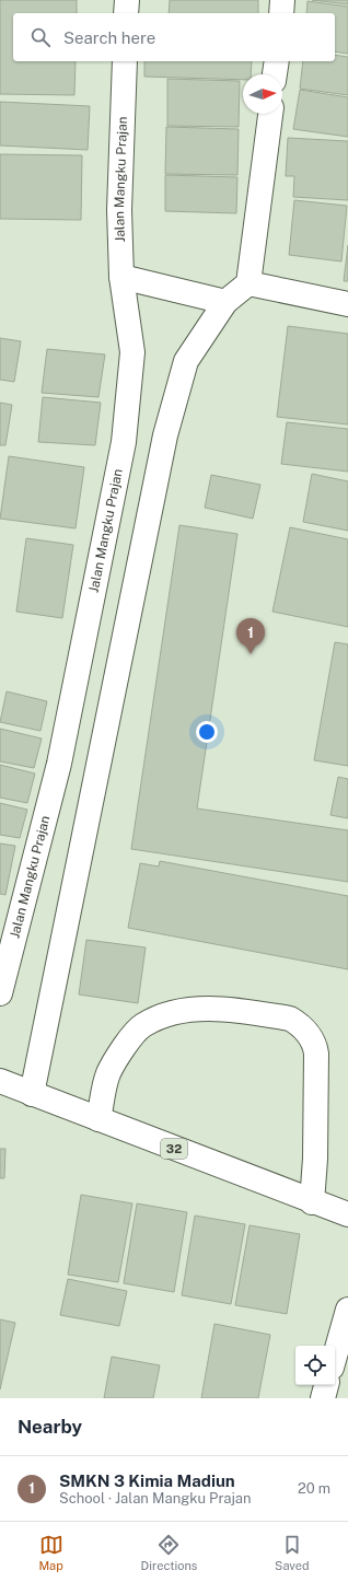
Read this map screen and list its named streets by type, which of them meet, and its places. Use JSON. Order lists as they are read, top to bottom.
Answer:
{
  "streets": {
    "main road": ["Jalan Mangku Prajan", "32"]
  },
  "north": "right",
  "page": {
    "search": "Search here",
    "pins": "1",
    "heading": "Nearby",
    "list": [
      {
        "mark": "1",
        "name": "SMKN 3 Kimia Madiun",
        "note": "School · Jalan Mangku Prajan",
        "value": "20 m"
      }
    ],
    "nav": ["Map", "Directions", "Saved"]
  }
}
